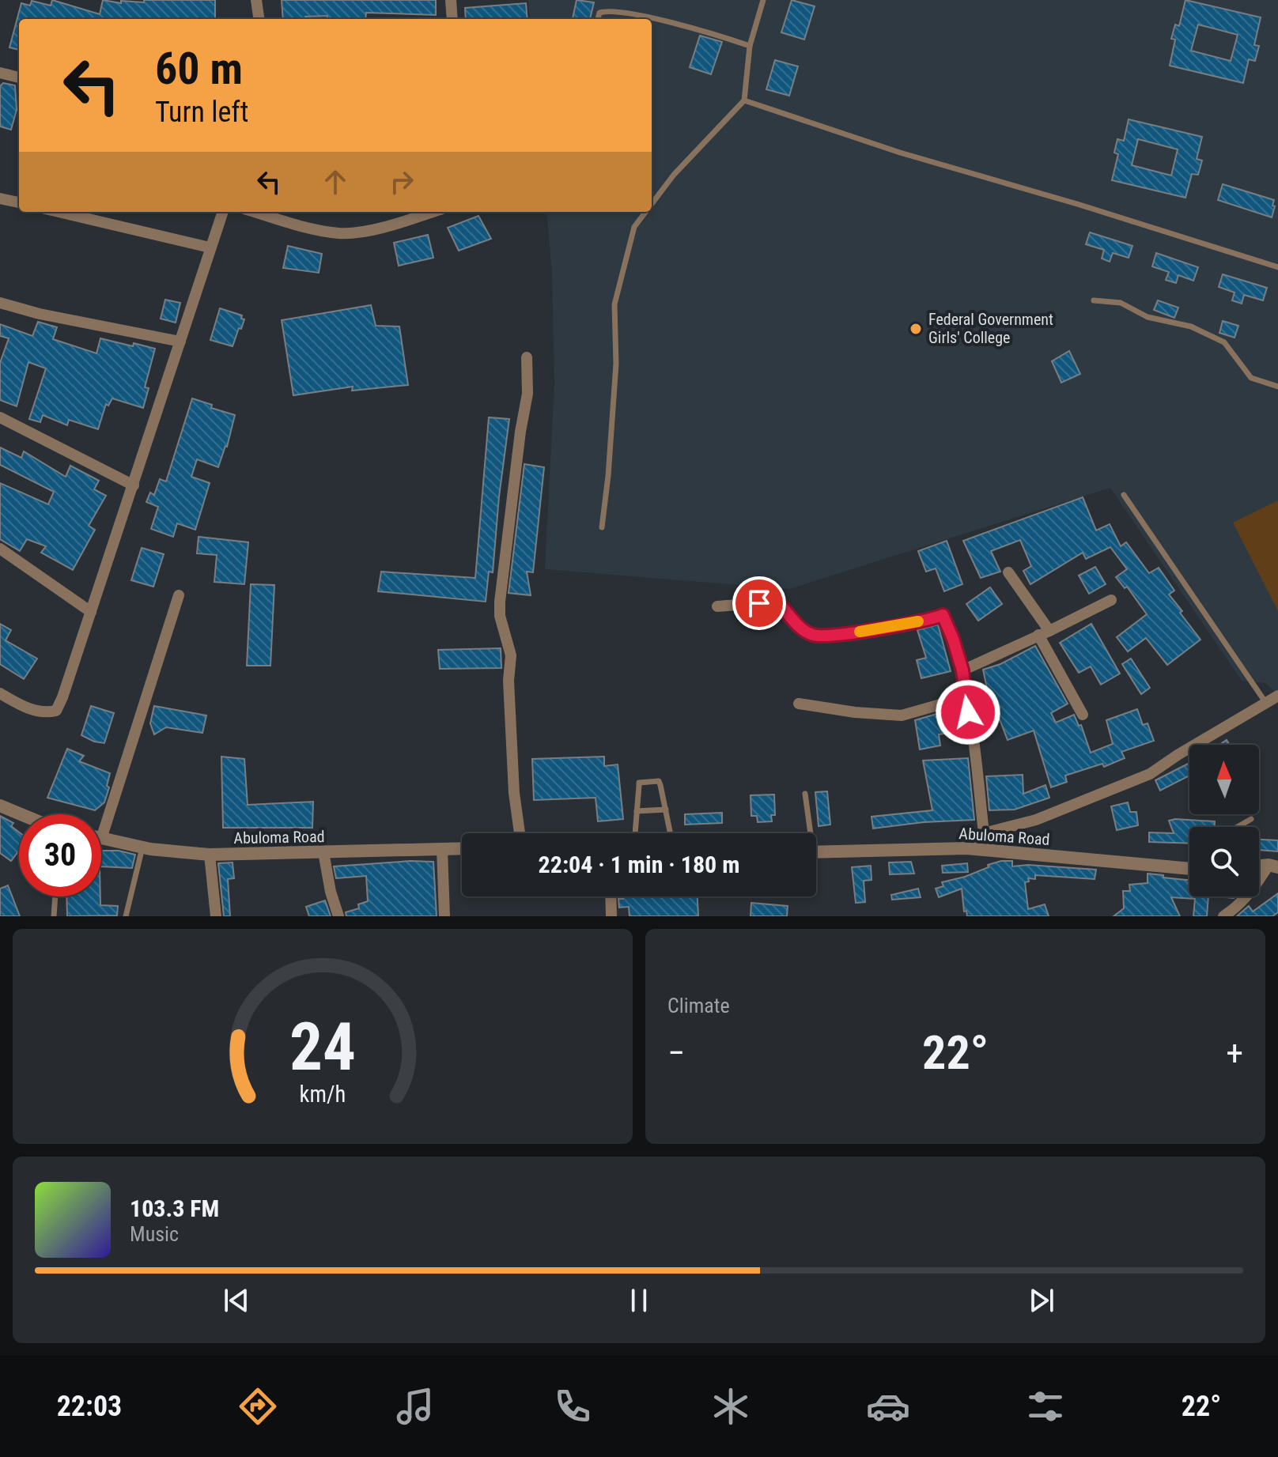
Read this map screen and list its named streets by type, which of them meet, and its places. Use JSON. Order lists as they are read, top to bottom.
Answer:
{
  "streets": {
    "street": ["Abuloma Road"]
  },
  "places": ["Federal Government Girls' College"],
  "north": "top",
  "page": {
    "turn": ["60 m", "Turn left"],
    "limit": "30",
    "trip": "22:04 · 1 min · 180 m",
    "tile": "Climate",
    "heat": ["−", "22°", "+"],
    "song": ["103.3 FM", "Music"],
    "tabs": ["22:03", "22°"],
    "gauge": ["24", "km/h"]
  }
}
